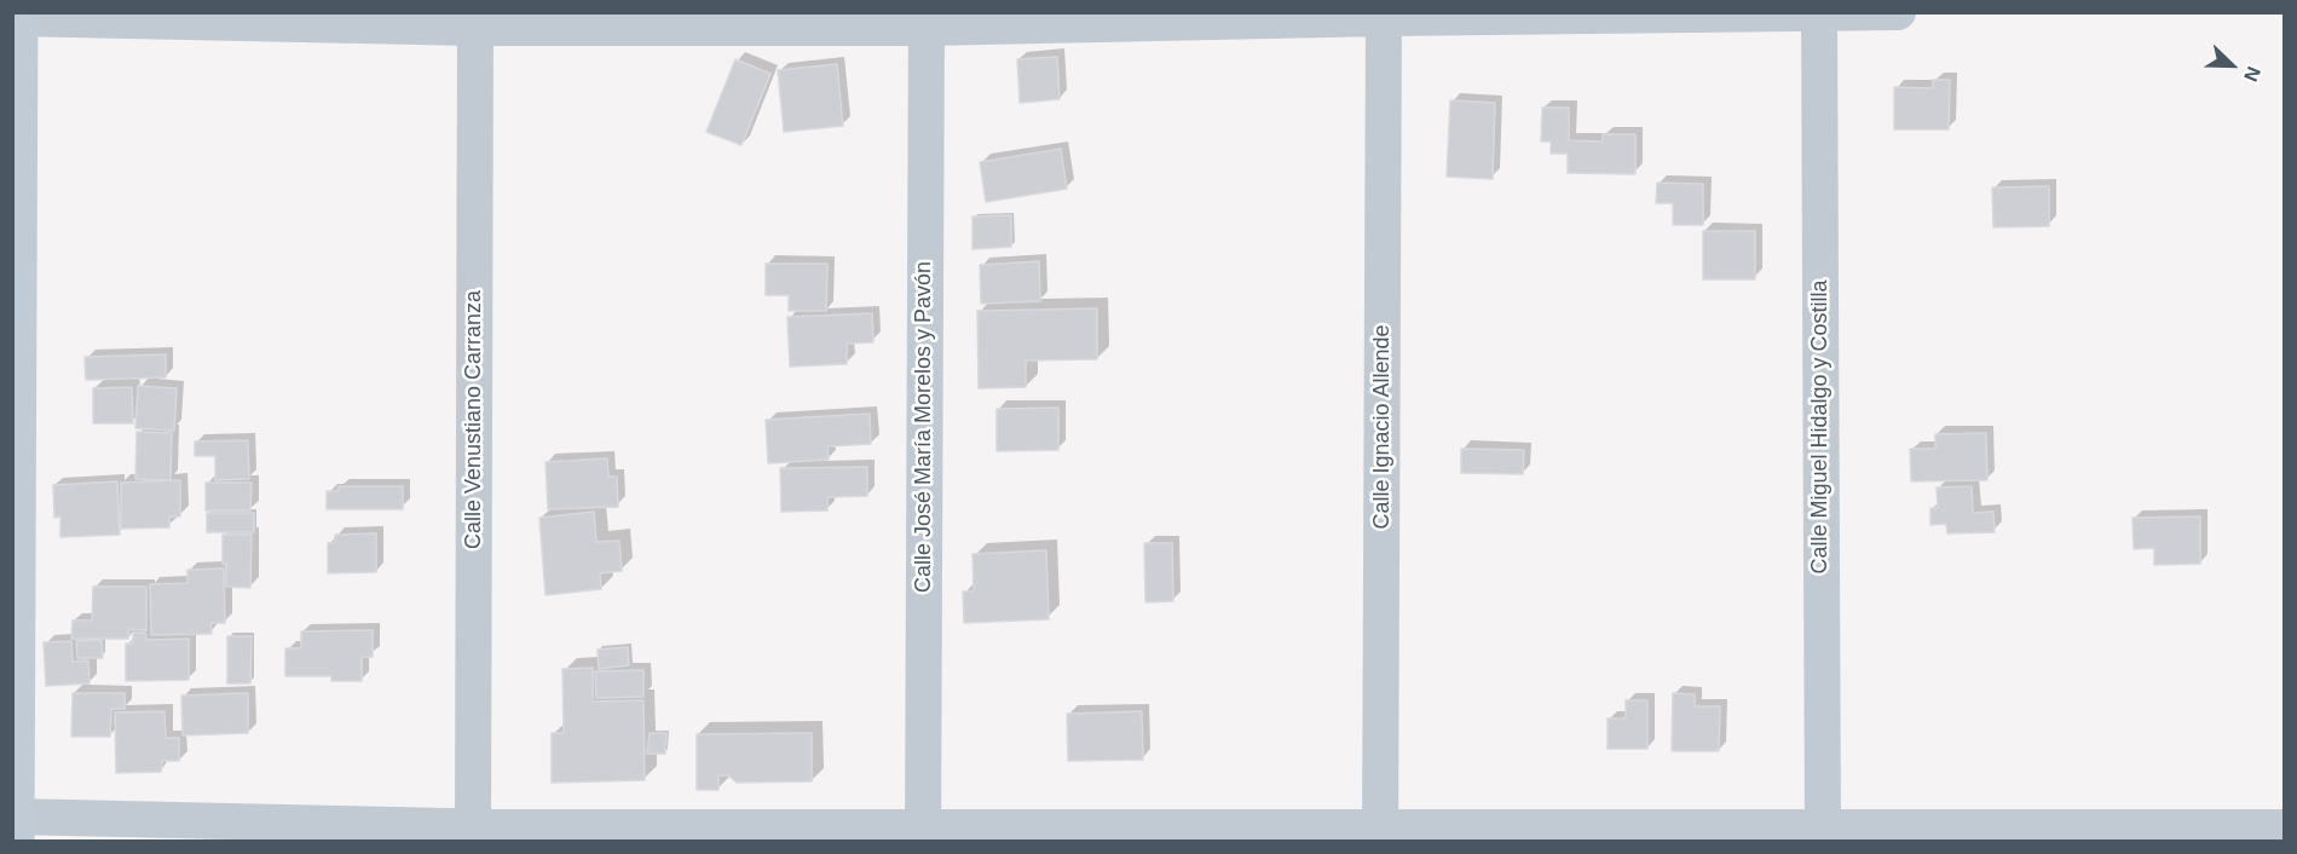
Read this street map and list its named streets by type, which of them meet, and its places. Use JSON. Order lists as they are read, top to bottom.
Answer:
{
  "streets": {
    "street": [
      "Calle Venustiano Carranza",
      "Calle José María Morelos y Pavón",
      "Calle Ignacio Allende",
      "Calle Miguel Hidalgo y Costilla"
    ]
  },
  "north": "bottom right"
}
